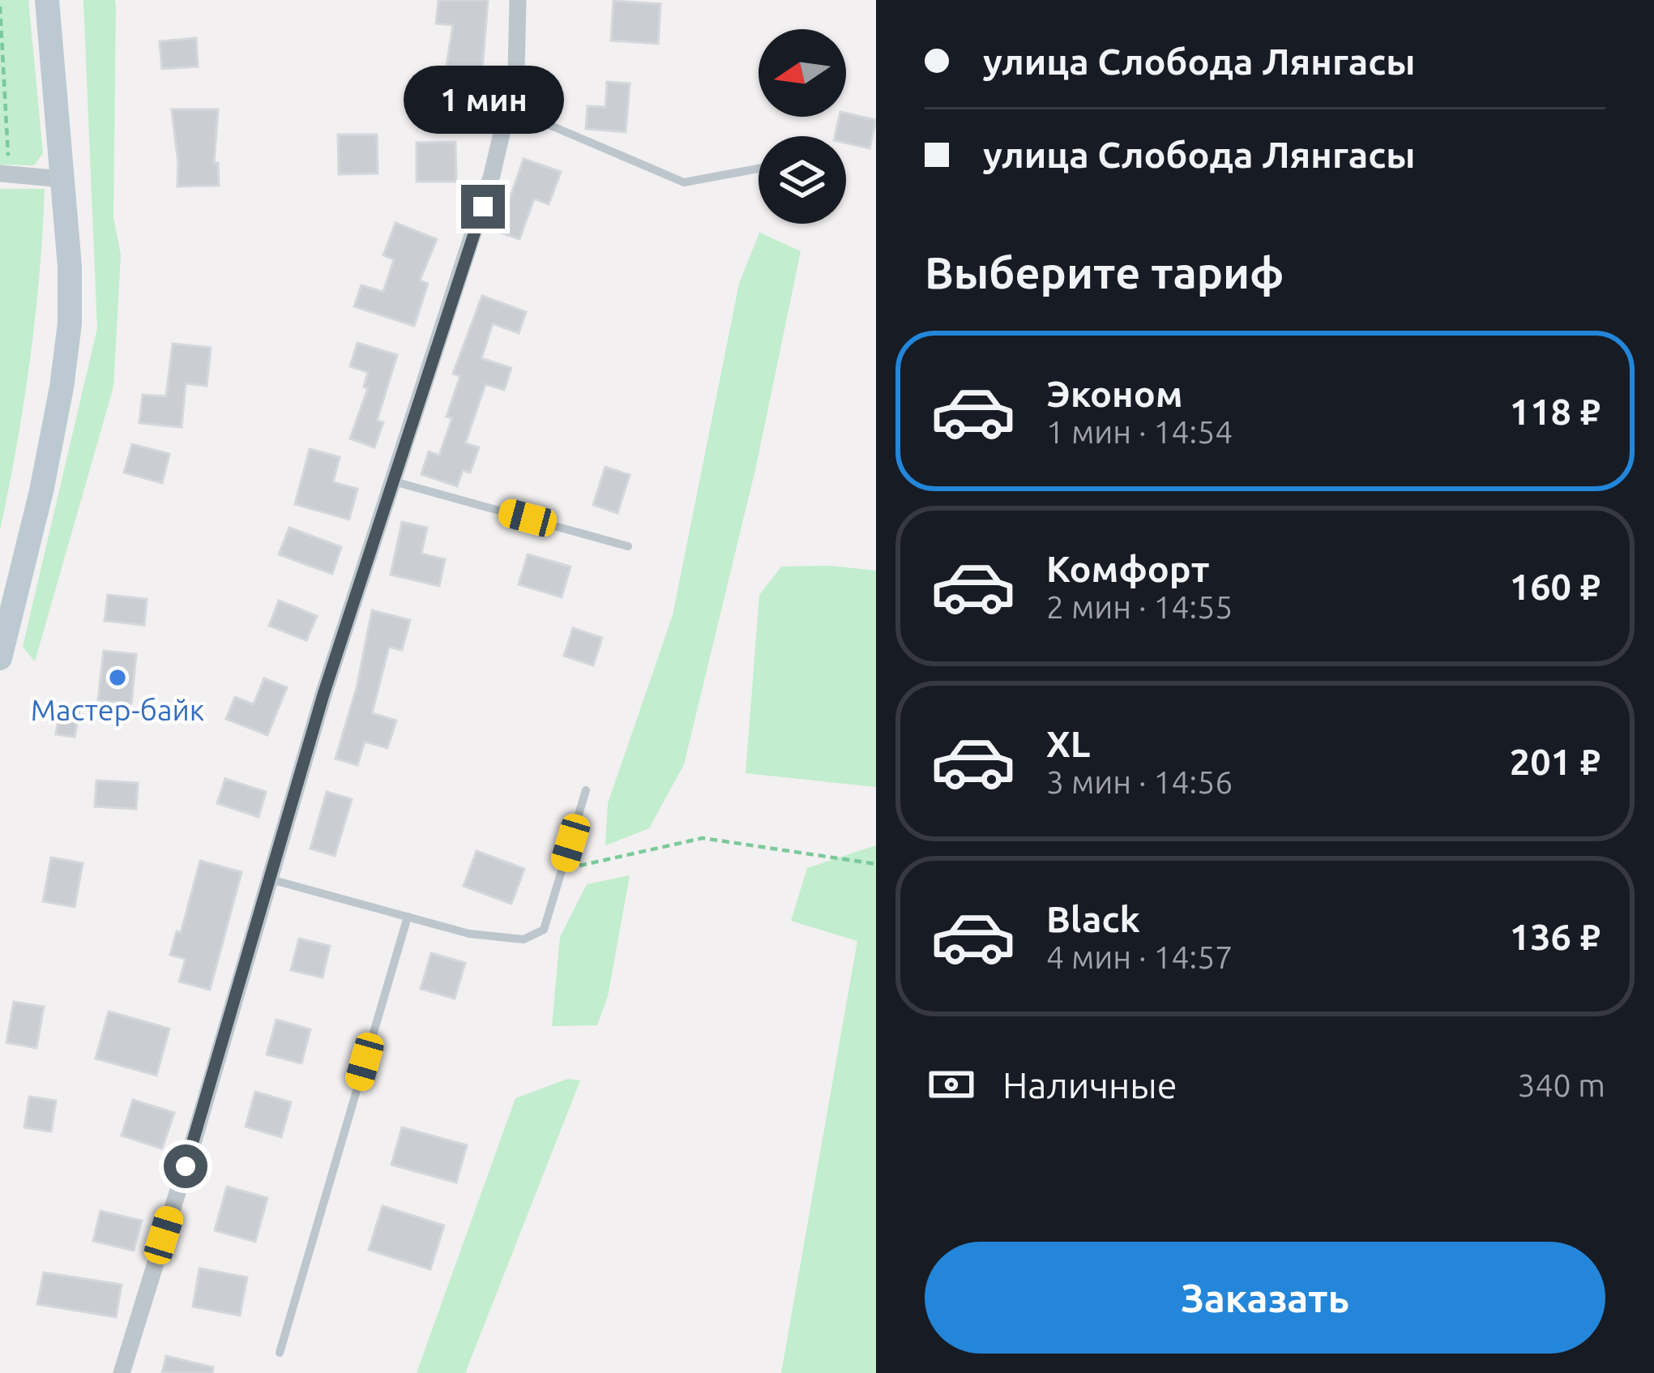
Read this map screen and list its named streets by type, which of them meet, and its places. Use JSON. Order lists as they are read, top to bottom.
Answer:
{
  "places": ["Мастер-байк"],
  "north": "left",
  "page": {
    "banner": ["улица Слобода Лянгасы", "улица Слобода Лянгасы"],
    "bubble": "1 мин",
    "heading": "Выберите тариф",
    "list": [
      {
        "name": "Эконом",
        "note": "1 мин · 14:54",
        "value": "118 ₽"
      },
      {
        "name": "Комфорт",
        "note": "2 мин · 14:55",
        "value": "160 ₽"
      },
      {
        "name": "XL",
        "note": "3 мин · 14:56",
        "value": "201 ₽"
      },
      {
        "name": "Black",
        "note": "4 мин · 14:57",
        "value": "136 ₽"
      }
    ],
    "pay": ["Наличные", "340 m"],
    "buttons": "Заказать"
  }
}
